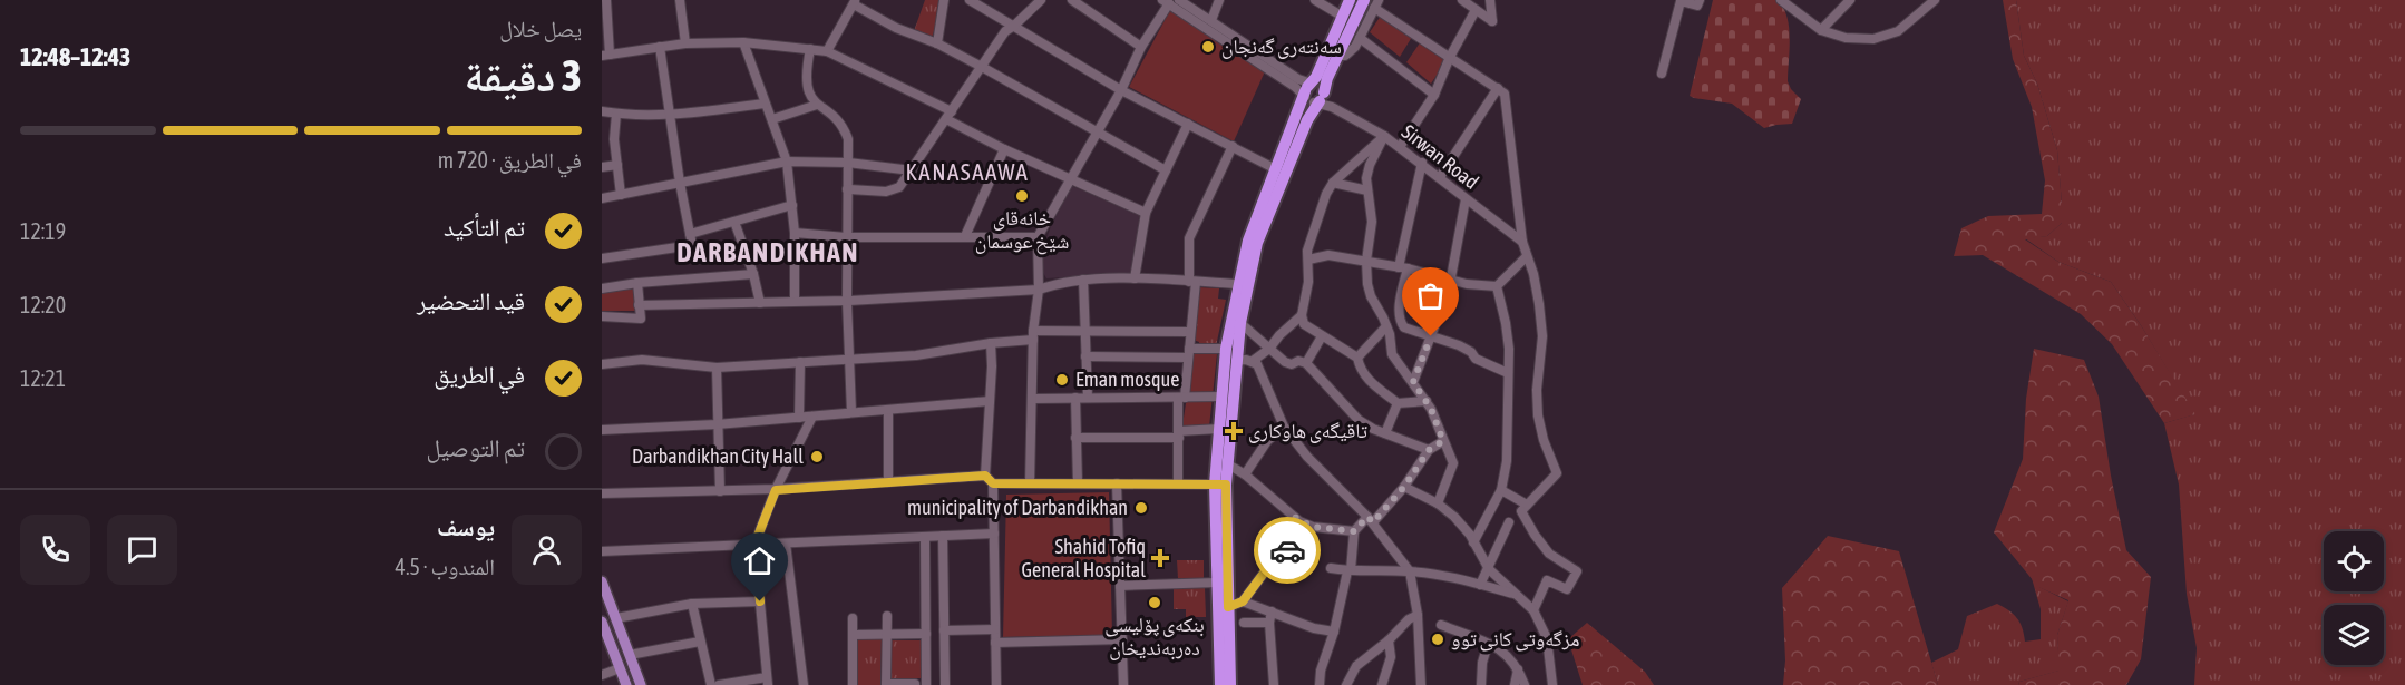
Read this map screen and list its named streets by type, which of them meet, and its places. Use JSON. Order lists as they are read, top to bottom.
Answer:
{
  "streets": {
    "street": ["Sirwan Road"]
  },
  "districts": ["KANASAAWA", "DARBANDIKHAN"],
  "places": {
    "other": [
      "سەنتەری گەنجان",
      "خانەقای شێخ عوسمان",
      "Eman mosque",
      "Darbandikhan City Hall",
      "municipality of Darbandikhan",
      "بنکەی پۆلیسی دەربەندیخان",
      "مزگەوتی کانی توو"
    ],
    "health": ["تاقیگەی هاوکاری", "Shahid Tofiq General Hospital"]
  },
  "page": {
    "heading": ["3 دقيقة", "يصل خلال", "12:43–12:48"],
    "panel": ["يوسف", "المندوب · 4.5"],
    "bar": "في الطريق · 720 m",
    "list": [
      ["تم التأكيد", "12:19"],
      ["قيد التحضير", "12:20"],
      ["في الطريق", "12:21"],
      "تم التوصيل"
    ]
  }
}
